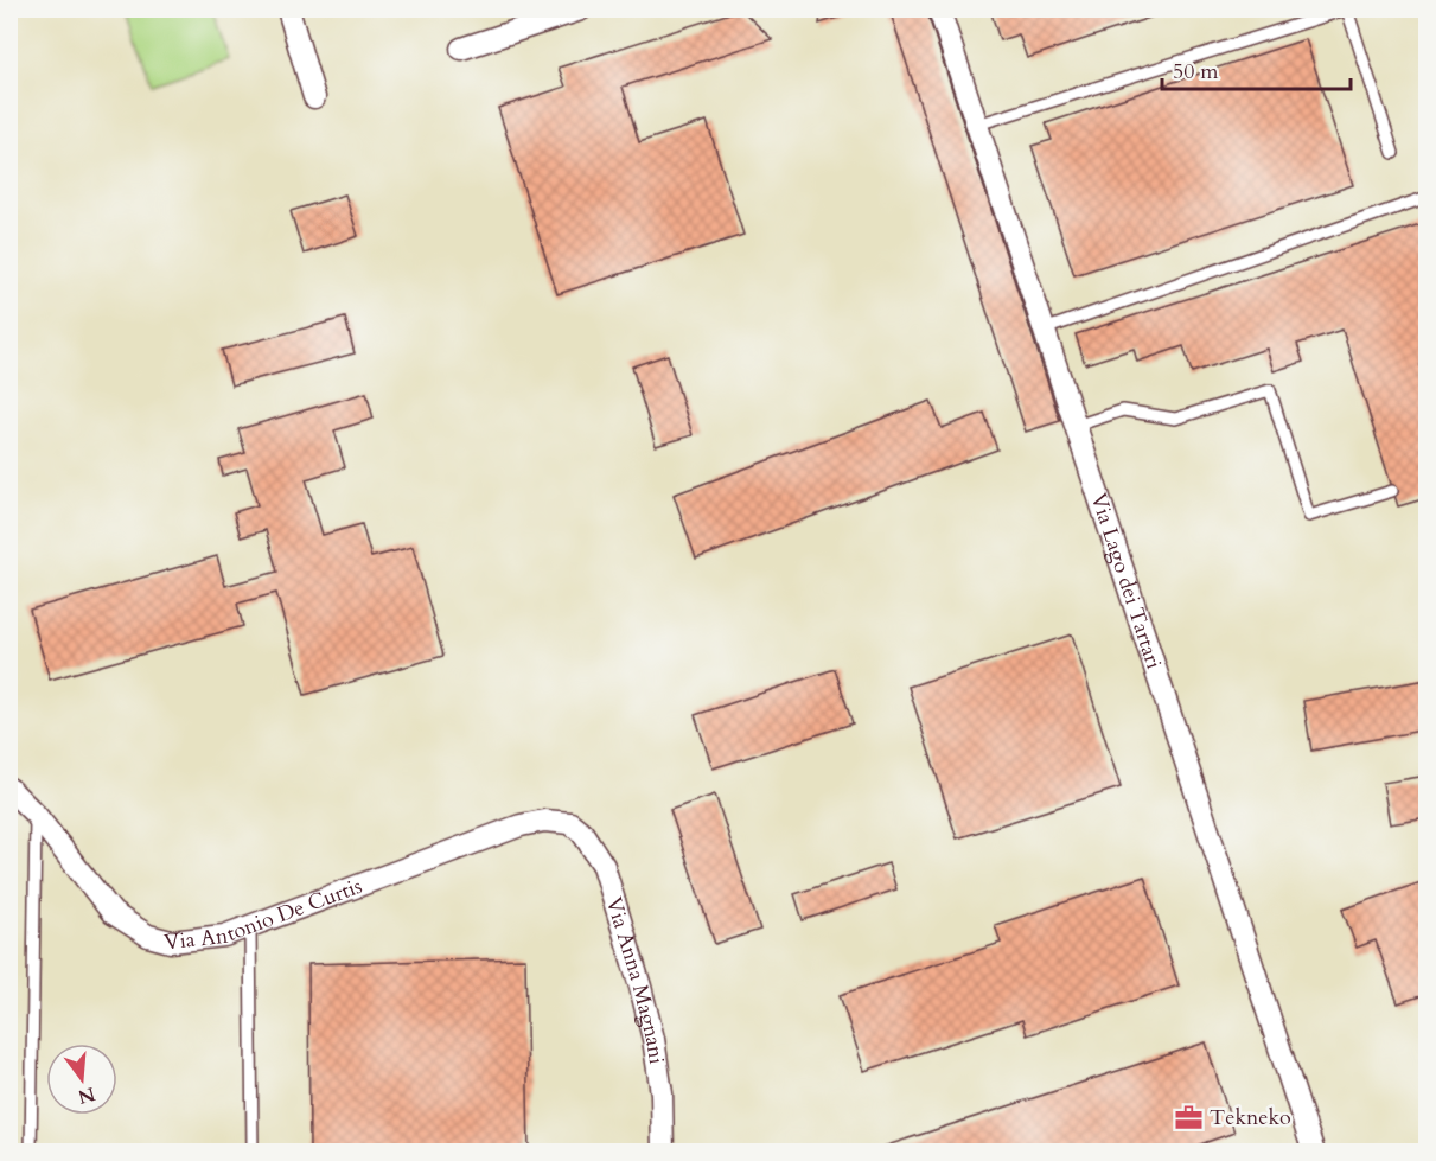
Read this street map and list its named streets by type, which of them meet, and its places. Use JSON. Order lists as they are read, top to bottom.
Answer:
{
  "streets": {
    "street": ["Via Lago dei Tartari", "Via Antonio De Curtis", "Via Anna Magnani"]
  },
  "crossings": [
    ["Via Antonio De Curtis", "Via Anna Magnani"]
  ],
  "places": {
    "office": ["Tekneko"]
  },
  "scale_bar": "50 m",
  "north": "bottom"
}
